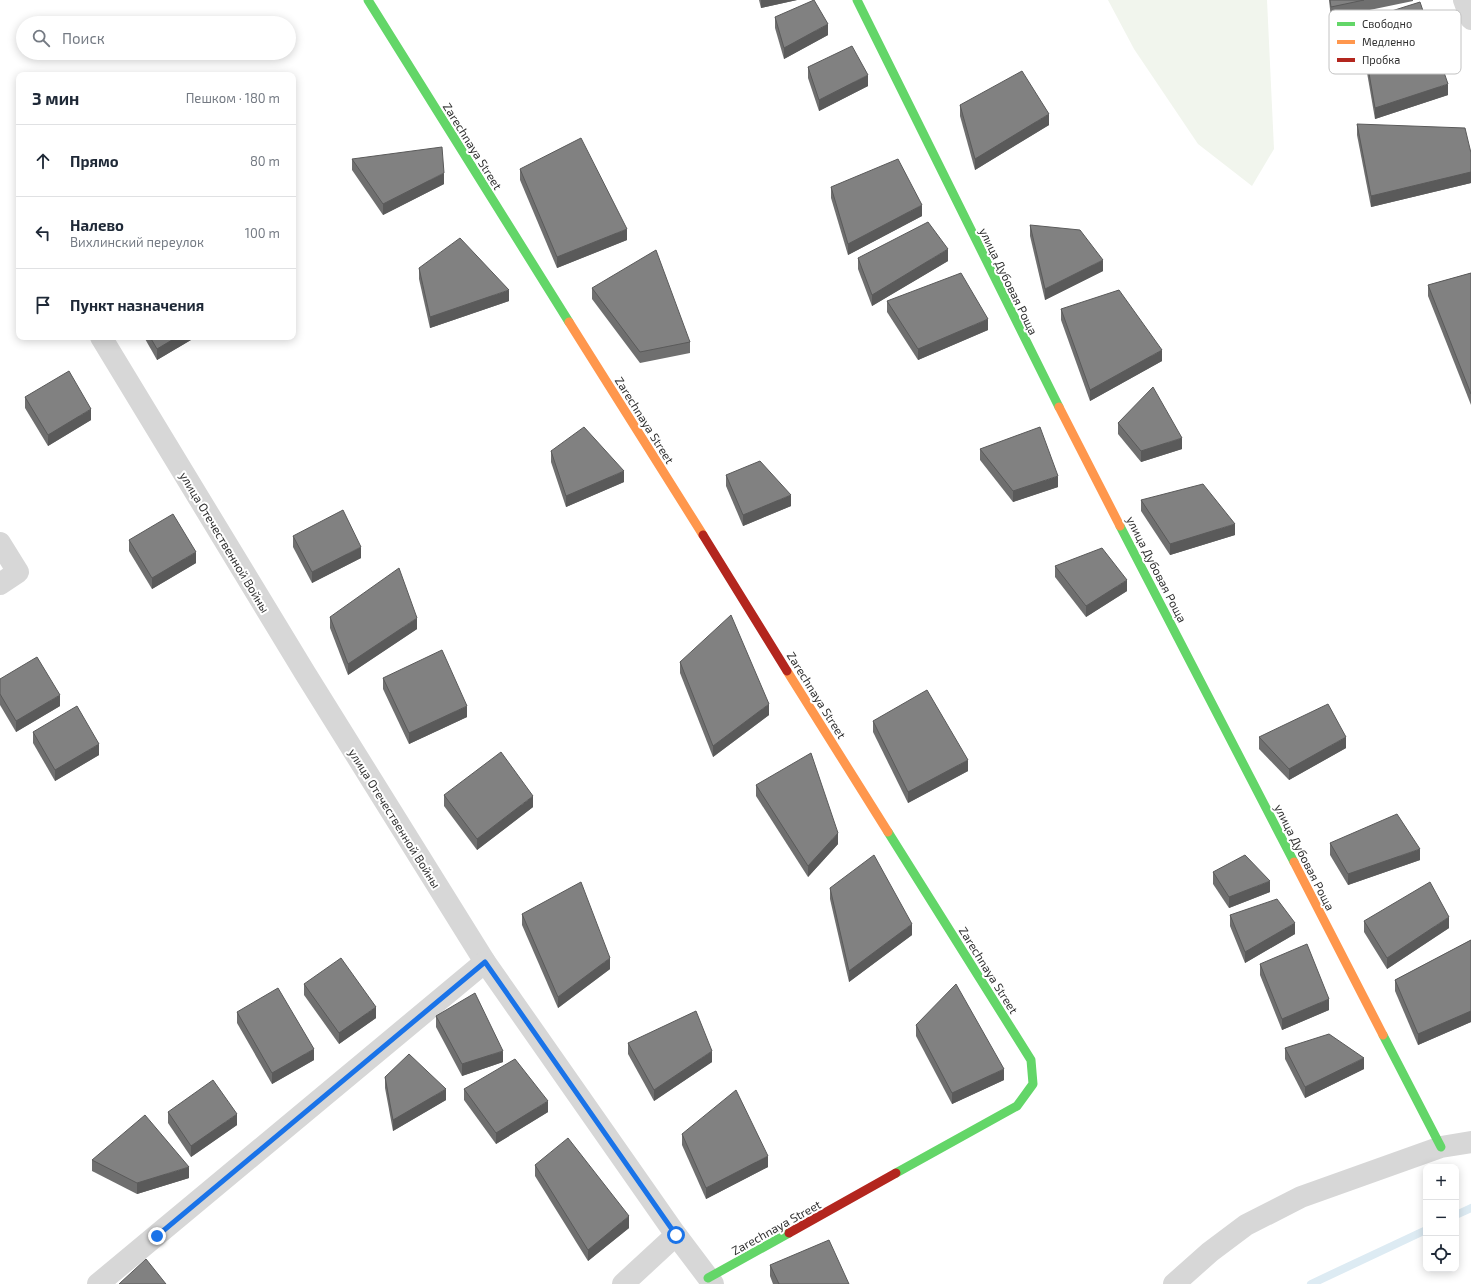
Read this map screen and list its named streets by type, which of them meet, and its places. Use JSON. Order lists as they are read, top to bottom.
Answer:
{
  "streets": {
    "street": ["Zarechnaya Street", "улица Дубовая Роща", "улица Отечественной Войны"]
  },
  "crossings": [
    ["Zarechnaya Street", "улица Отечественной Войны"]
  ],
  "legend": ["Свободно", "Медленно", "Пробка"],
  "page": {
    "search": "Поиск",
    "heading": ["3 мин", "Пешком · 180 m"],
    "list": [
      ["Прямо", "80 m"],
      ["Налево", "Вихлинский переулок", "100 m"],
      "Пункт назначения"
    ],
    "map_buttons": ["+", "−"]
  }
}
